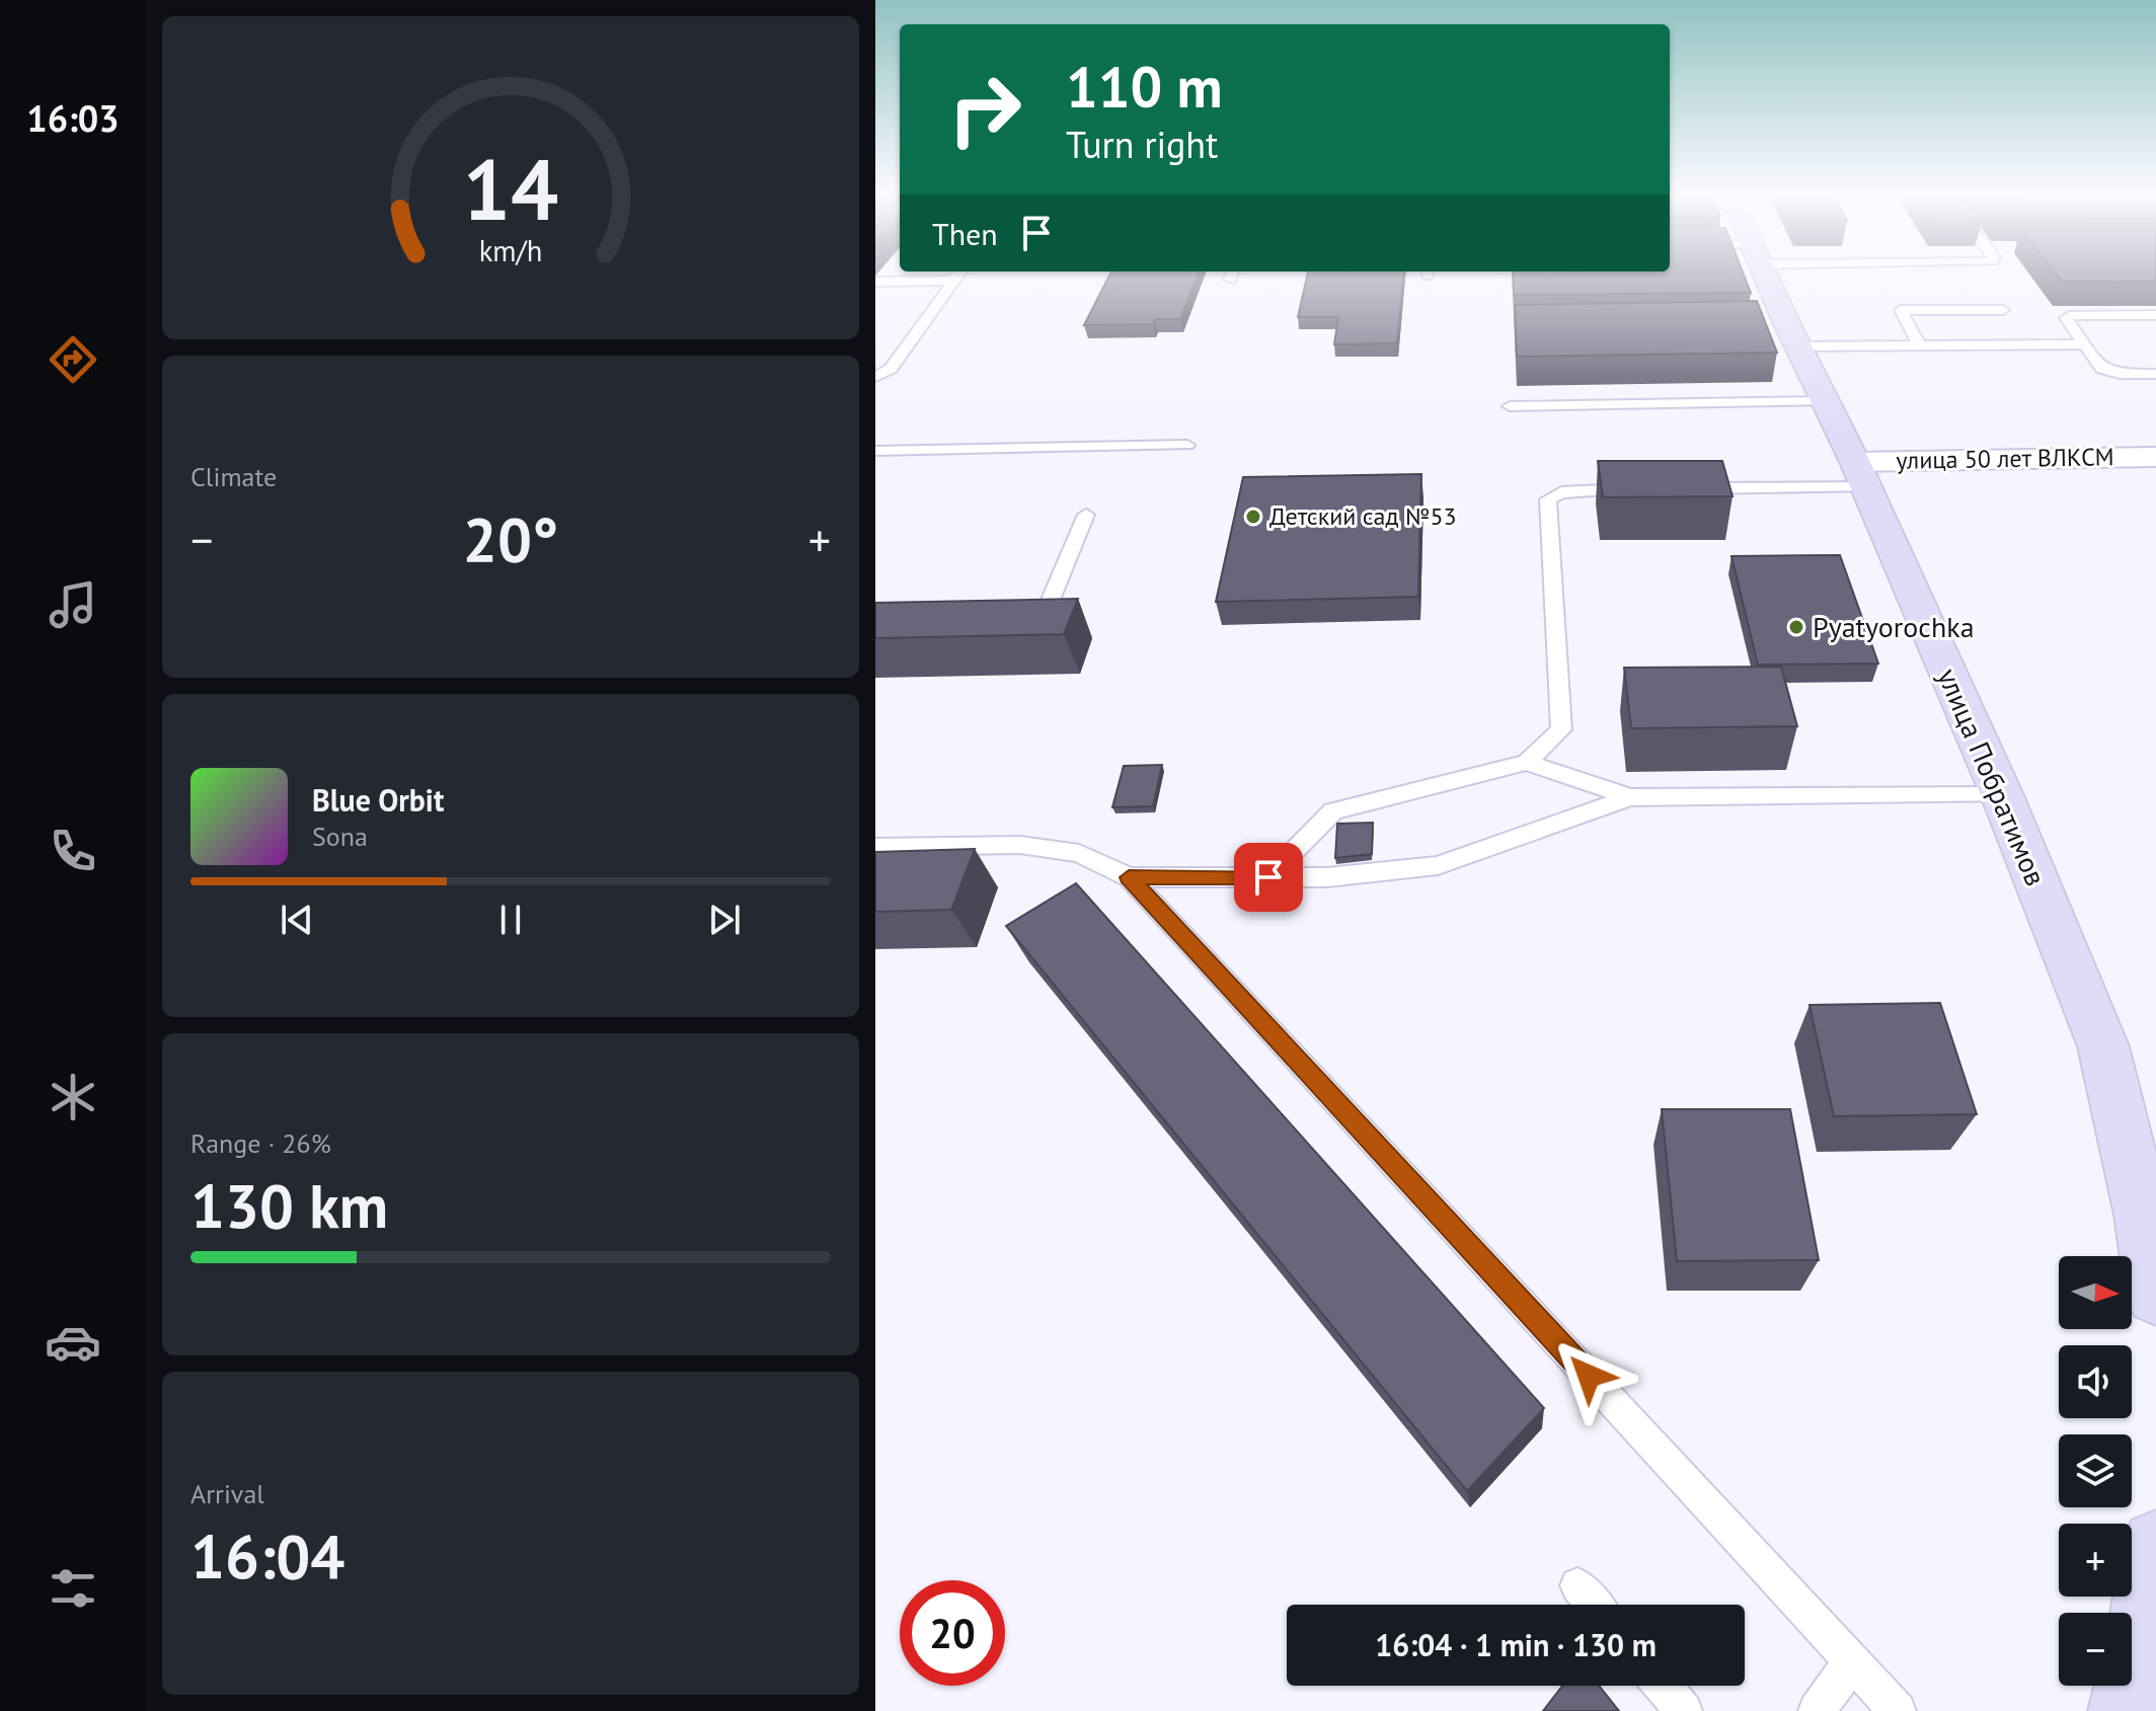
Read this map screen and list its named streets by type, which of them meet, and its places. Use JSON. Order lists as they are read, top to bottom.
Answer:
{
  "streets": {
    "street": ["улица 50 лет ВЛКСМ", "улица Побратимов"]
  },
  "crossings": [
    ["улица 50 лет ВЛКСМ", "улица Побратимов"]
  ],
  "places": ["Детский сад №53", "Pyatyorochka"],
  "north": "right",
  "page": {
    "tabs": "16:03",
    "turn": ["110 m", "Turn right"],
    "then": "Then",
    "tile": [
      "Climate",
      ["Range · 26%", "130 km"],
      ["Arrival", "16:04"]
    ],
    "heat": ["−", "20°", "+"],
    "song": ["Blue Orbit", "Sona"],
    "map_buttons": ["+", "−"],
    "limit": "20",
    "trip": "16:04 · 1 min · 130 m",
    "gauge": ["14", "km/h"]
  }
}
